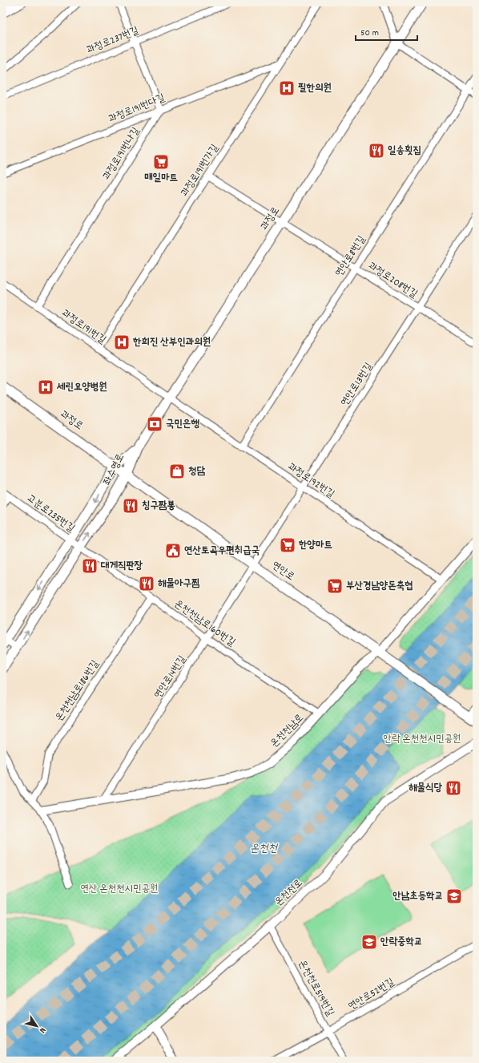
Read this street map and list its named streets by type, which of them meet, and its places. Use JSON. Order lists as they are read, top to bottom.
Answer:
{
  "streets": {
    "main road": ["과정로", "좌수영로", "연안로"],
    "street": [
      "과정로237번길",
      "과정로191번다길",
      "과정로191번나길",
      "과정로191번가길",
      "연안로8번길",
      "과정로208번길",
      "과정로191번길",
      "연안로13번길",
      "과정로192번길",
      "고분로235번길",
      "온천천남로160번길",
      "연안로14번길",
      "온천천남로186번길",
      "온천천남로",
      "온천천로",
      "온천천로519번길",
      "연안로52번길"
    ]
  },
  "crossings": [
    ["과정로191번다길", "과정로191번나길"],
    ["과정로191번다길", "과정로191번가길"],
    ["과정로191번나길", "과정로191번길"],
    ["과정로191번가길", "과정로208번길"],
    ["과정로191번가길", "과정로191번길"],
    ["과정로", "과정로208번길"],
    ["과정로", "과정로191번길"],
    ["과정로", "좌수영로"],
    ["과정로", "과정로192번길"],
    ["과정로", "연안로"],
    ["연안로8번길", "과정로208번길"],
    ["연안로8번길", "과정로192번길"],
    ["과정로208번길", "연안로13번길"],
    ["과정로191번길", "과정로192번길"],
    ["연안로13번길", "과정로192번길"],
    ["연안로13번길", "연안로"],
    ["연안로13번길", "연안로14번길"],
    ["좌수영로", "고분로235번길"],
    ["좌수영로", "연안로"],
    ["좌수영로", "온천천남로160번길"],
    ["과정로192번길", "온천천남로"],
    ["고분로235번길", "온천천남로160번길"],
    ["연안로", "연안로14번길"],
    ["연안로", "온천천남로"],
    ["온천천남로160번길", "연안로14번길"],
    ["온천천남로160번길", "온천천남로186번길"],
    ["온천천남로160번길", "온천천남로"],
    ["연안로14번길", "온천천남로"],
    ["온천천로", "온천천로519번길"],
    ["온천천로519번길", "연안로52번길"]
  ],
  "water": ["온천천"],
  "parks": ["안락 온천천시민공원", "연산 온천천시민공원"],
  "places": {
    "hospital": ["필한의원", "한희진 산부인과의원", "세린요양병원"],
    "restaurant": [
      "일송횟집",
      "칭구짬뽕",
      "대게직판장",
      "해물아구찜",
      "해물식당"
    ],
    "supermarket": ["매일마트", "한양마트", "부산경남양돈축협"],
    "bank": ["국민은행"],
    "shop": ["청담"],
    "public building": ["연산토곡우편취급국"],
    "school or university": ["안남초등학교", "안락중학교"]
  },
  "scale_bar": "50 m",
  "north": "bottom right"
}
